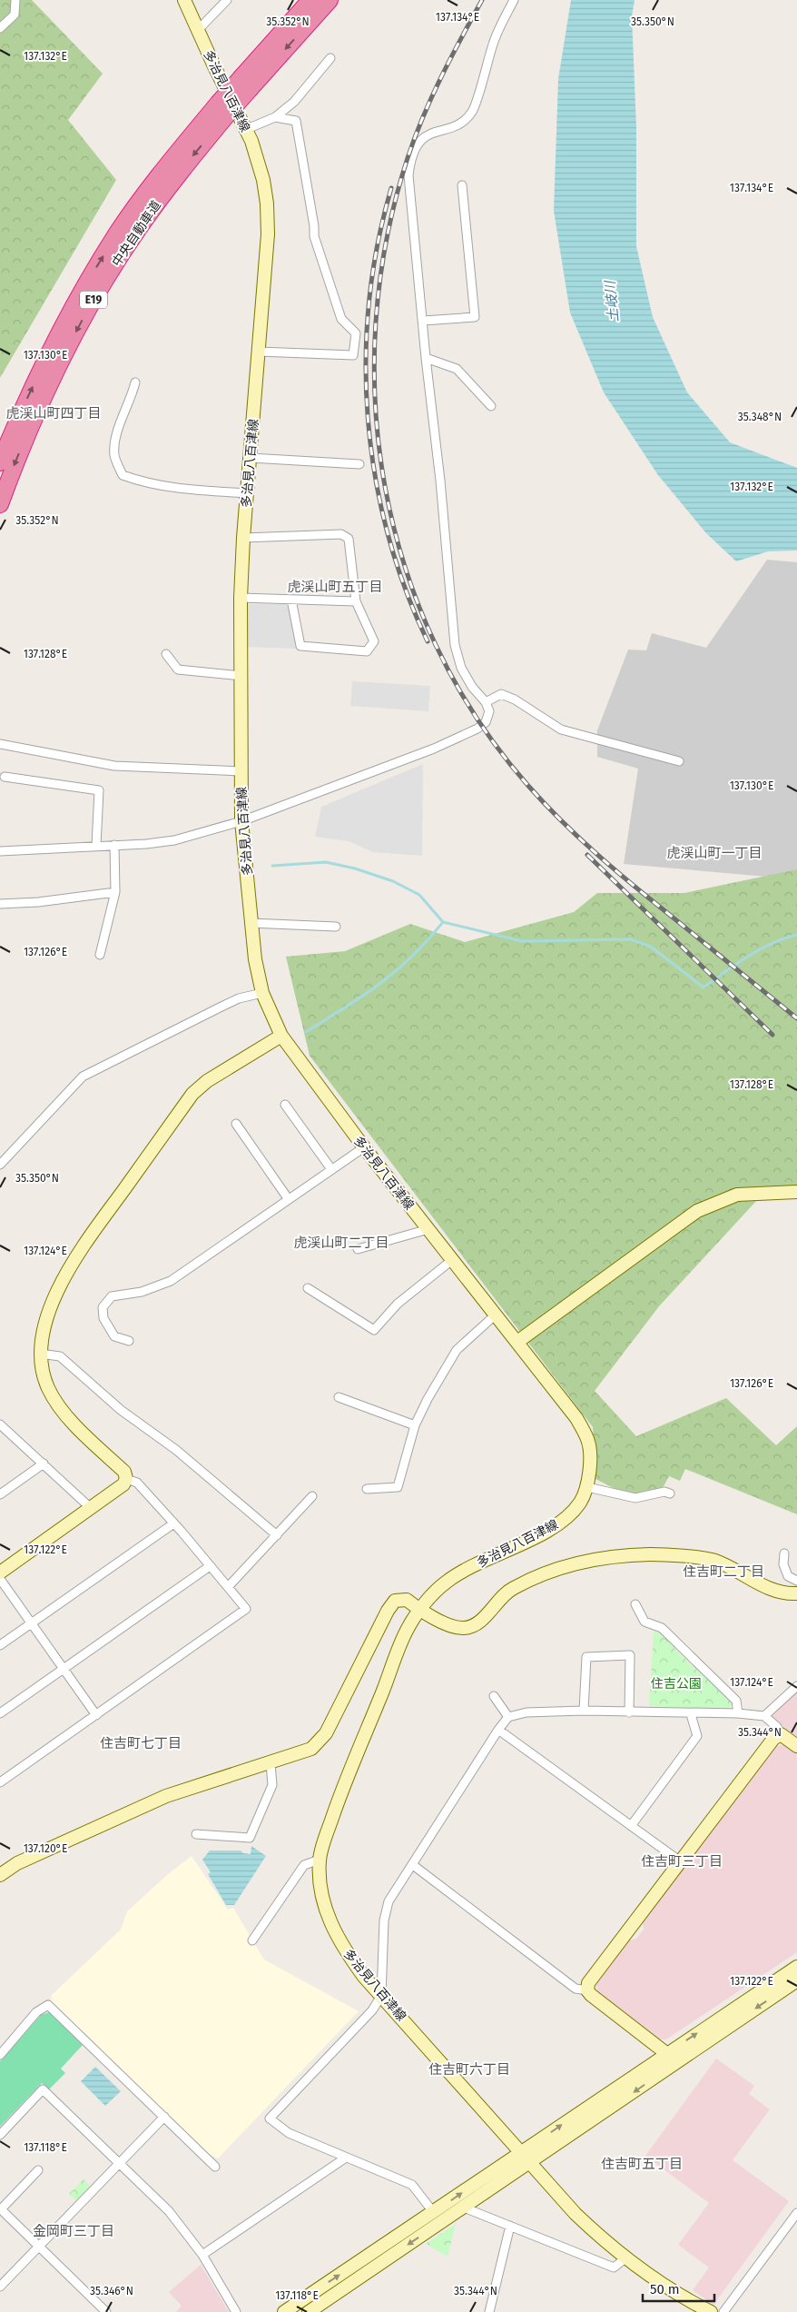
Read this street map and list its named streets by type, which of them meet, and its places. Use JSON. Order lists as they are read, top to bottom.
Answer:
{
  "streets": {
    "highway": ["中央自動車道", "E19"],
    "street": ["多治見八百津線"]
  },
  "districts": [
    "虎渓山町四丁目",
    "虎渓山町五丁目",
    "虎渓山町一丁目",
    "虎渓山町二丁目",
    "住吉町二丁目",
    "住吉町七丁目",
    "住吉町三丁目",
    "住吉町六丁目",
    "住吉町五丁目",
    "金岡町三丁目"
  ],
  "water": ["土岐川"],
  "parks": ["住吉公園"],
  "scale_bar": "50 m",
  "coordinates": [
    "137.134°E",
    "35.352°N",
    "35.350°N",
    "137.132°E",
    "137.130°E",
    "35.348°N",
    "137.128°E",
    "137.126°E",
    "137.124°E",
    "137.122°E",
    "35.344°N",
    "137.120°E",
    "137.118°E",
    "35.346°N"
  ]
}
